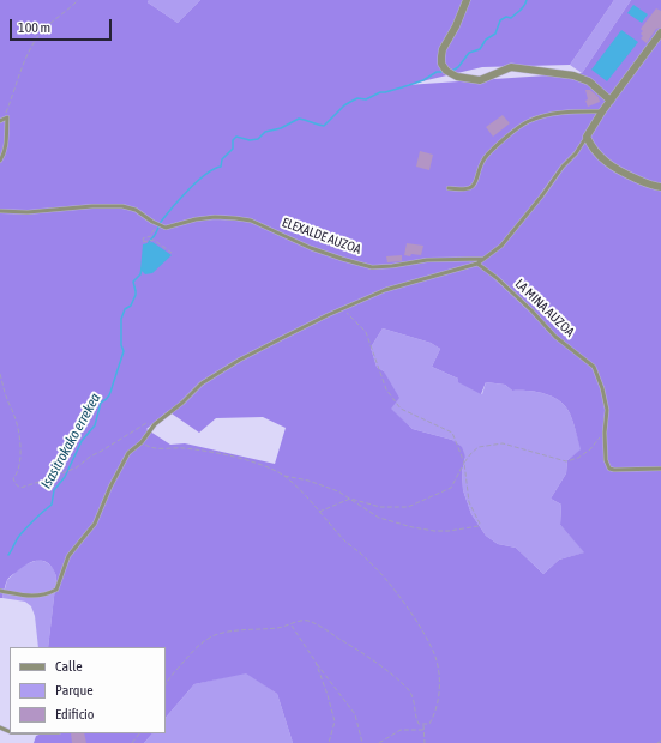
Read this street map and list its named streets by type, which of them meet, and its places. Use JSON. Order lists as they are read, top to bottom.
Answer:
{
  "streets": {
    "lane": ["ELEXALDE AUZOA", "LA MINA AUZOA"]
  },
  "water": ["Isasitrokako errekea"],
  "legend": ["Calle", "Parque", "Edificio"],
  "scale_bar": "100 m"
}
